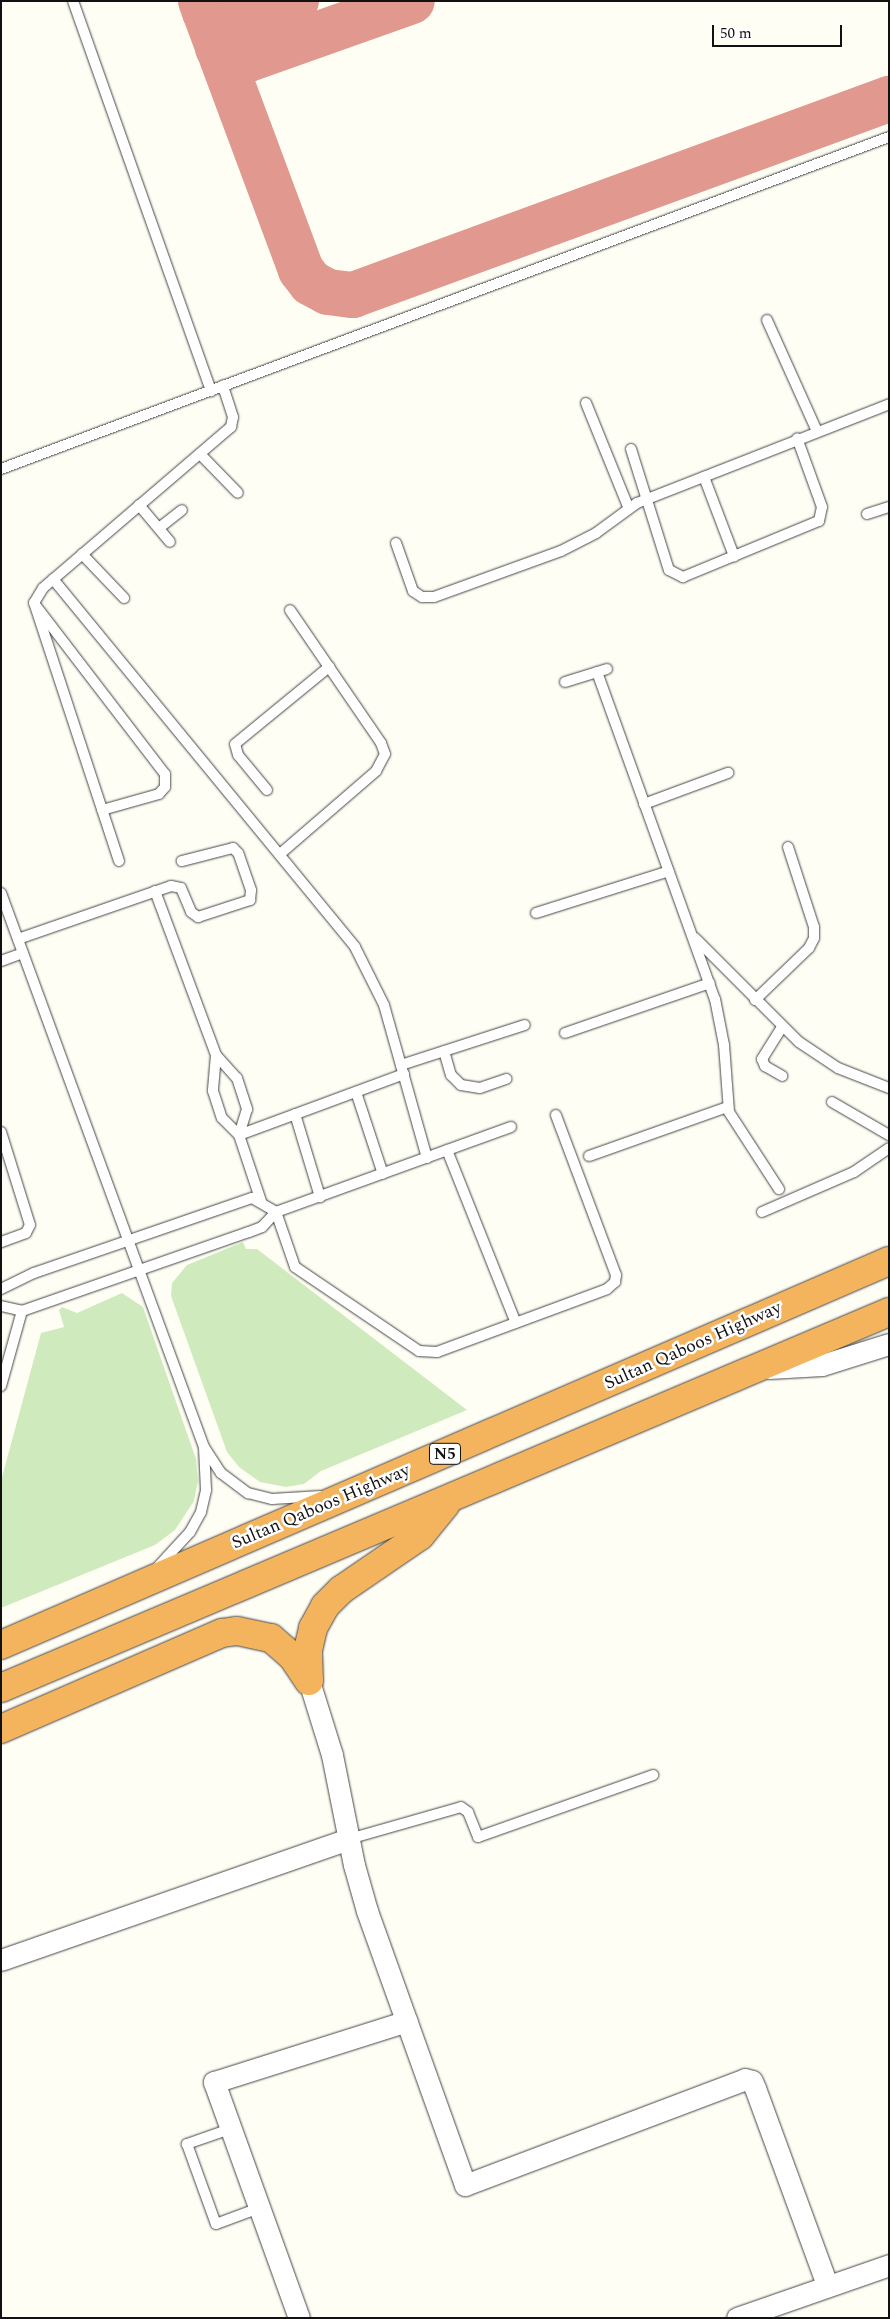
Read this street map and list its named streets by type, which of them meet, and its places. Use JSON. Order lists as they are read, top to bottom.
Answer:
{
  "streets": {
    "highway": ["Sultan Qaboos Highway", "N5"]
  },
  "scale_bar": "50 m"
}
